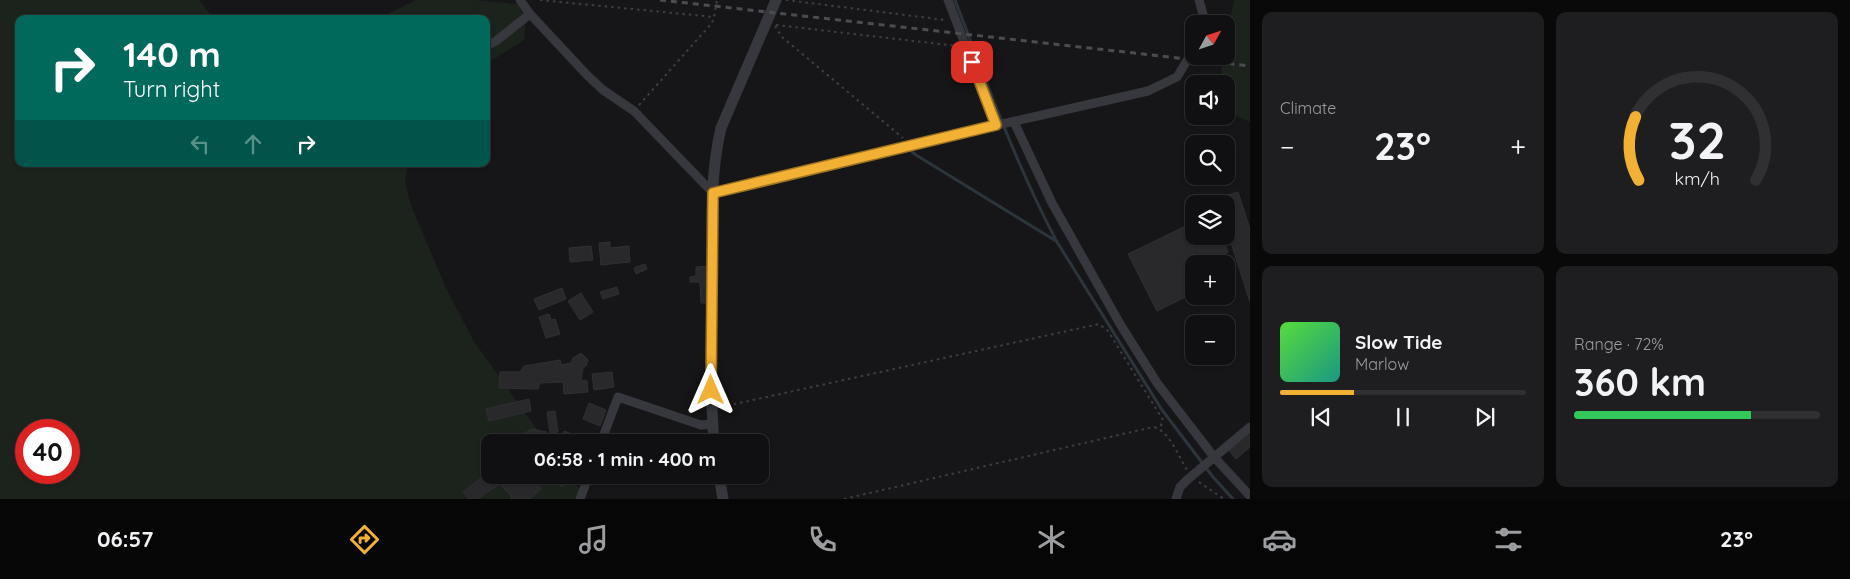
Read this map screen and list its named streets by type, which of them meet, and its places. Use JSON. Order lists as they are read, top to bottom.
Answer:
{
  "north": "top right",
  "page": {
    "tile": [
      "Climate",
      ["Range · 72%", "360 km"]
    ],
    "map_buttons": ["+", "−"],
    "turn": ["140 m", "Turn right"],
    "heat": ["−", "23°", "+"],
    "song": ["Slow Tide", "Marlow"],
    "limit": "40",
    "trip": "06:58 · 1 min · 400 m",
    "tabs": ["06:57", "23°"],
    "gauge": ["32", "km/h"]
  }
}
